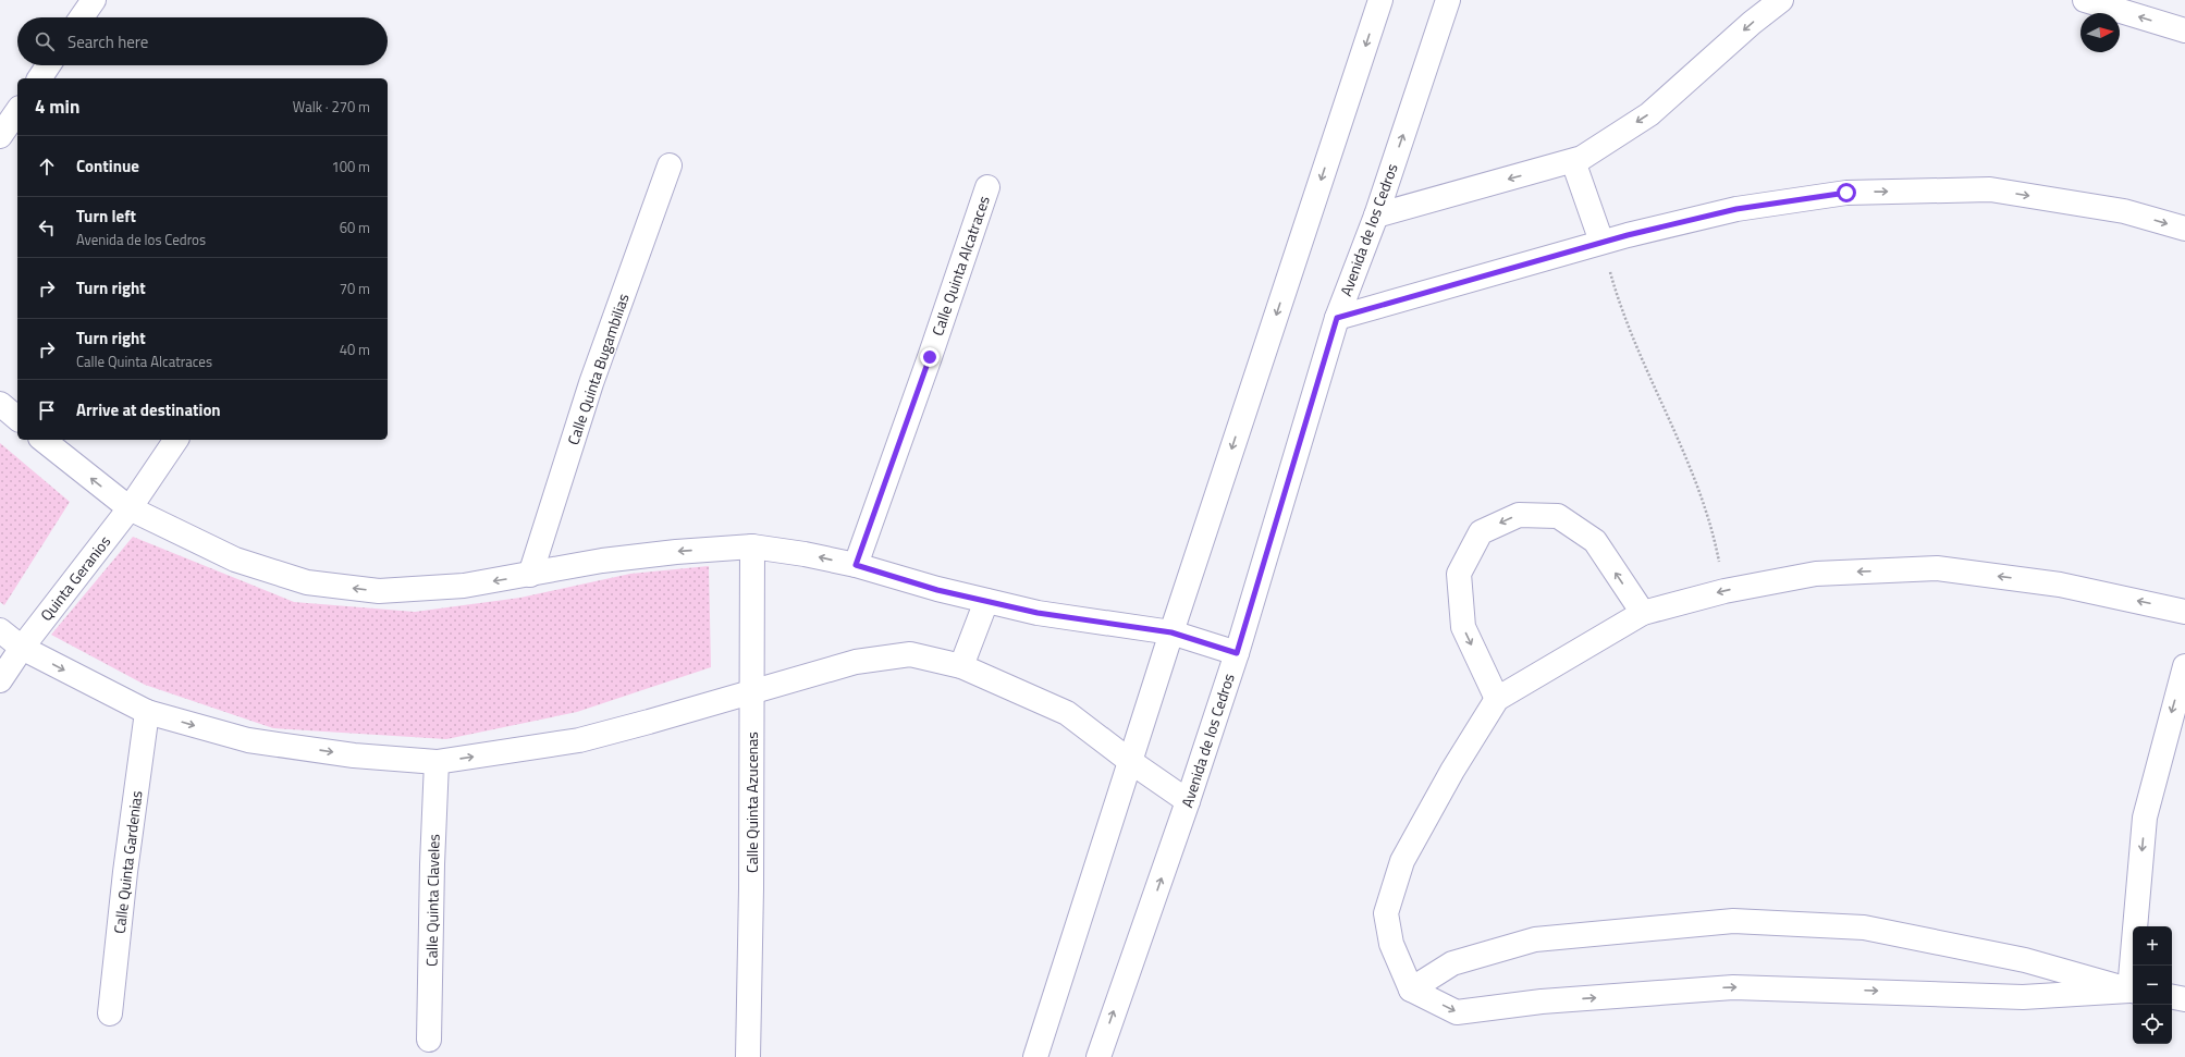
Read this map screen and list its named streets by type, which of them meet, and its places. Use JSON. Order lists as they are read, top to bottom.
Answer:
{
  "streets": {
    "street": [
      "Avenida de los Cedros",
      "Calle Quinta Alcatraces",
      "Calle Quinta Bugambilias",
      "Quinta Geranios",
      "Calle Quinta Azucenas",
      "Calle Quinta Gardenias",
      "Calle Quinta Claveles"
    ]
  },
  "north": "right",
  "page": {
    "search": "Search here",
    "heading": ["4 min", "Walk · 270 m"],
    "list": [
      ["Continue", "100 m"],
      ["Turn left", "Avenida de los Cedros", "60 m"],
      ["Turn right", "70 m"],
      ["Turn right", "Calle Quinta Alcatraces", "40 m"],
      "Arrive at destination"
    ],
    "map_buttons": ["+", "−"]
  }
}
